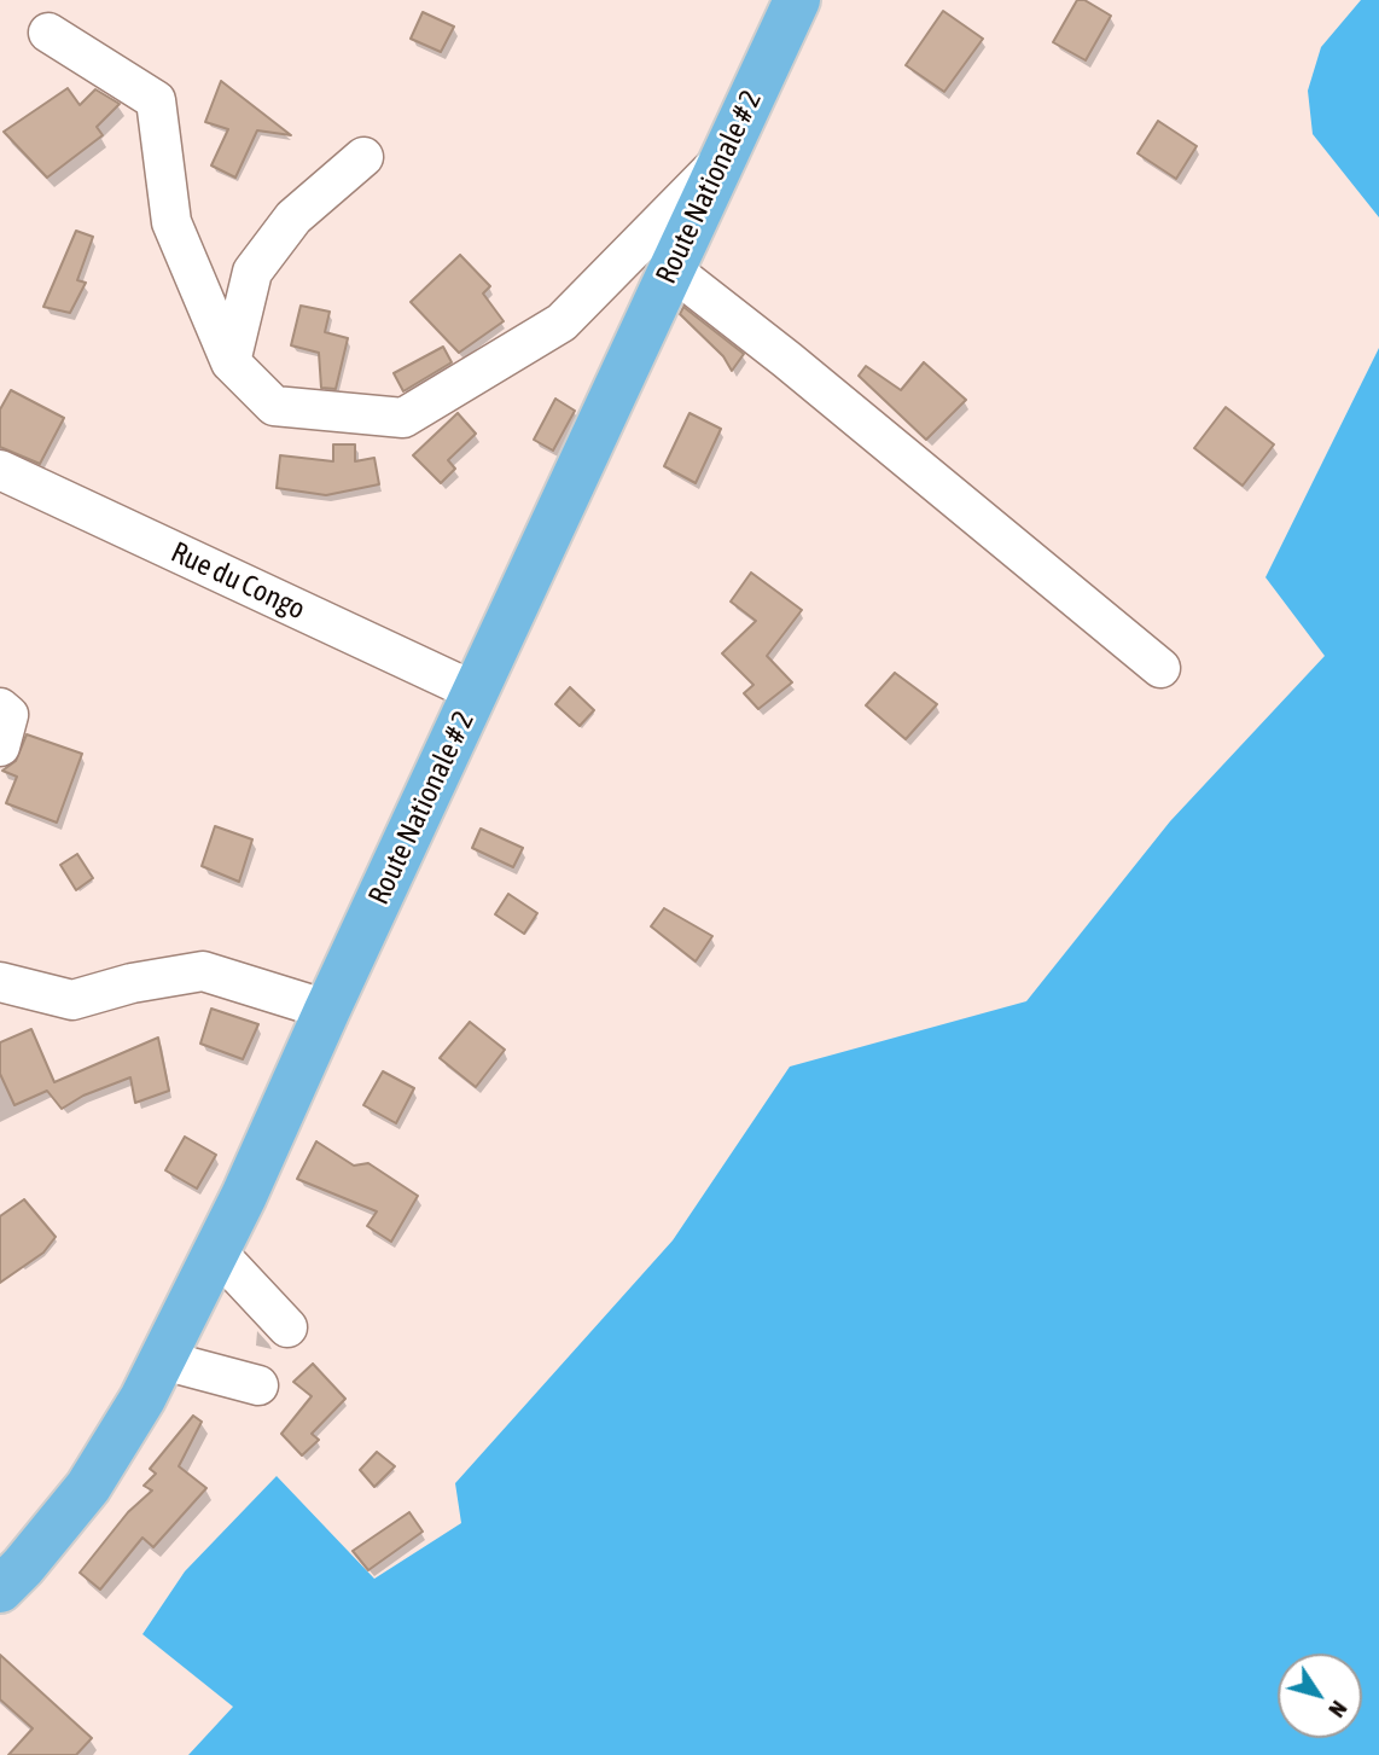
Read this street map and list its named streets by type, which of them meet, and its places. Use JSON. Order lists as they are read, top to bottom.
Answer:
{
  "streets": {
    "main road": ["Route Nationale # 2"],
    "street": ["Rue du Congo"]
  },
  "crossings": [
    ["Route Nationale # 2", "Rue du Congo"]
  ],
  "north": "bottom right"
}
